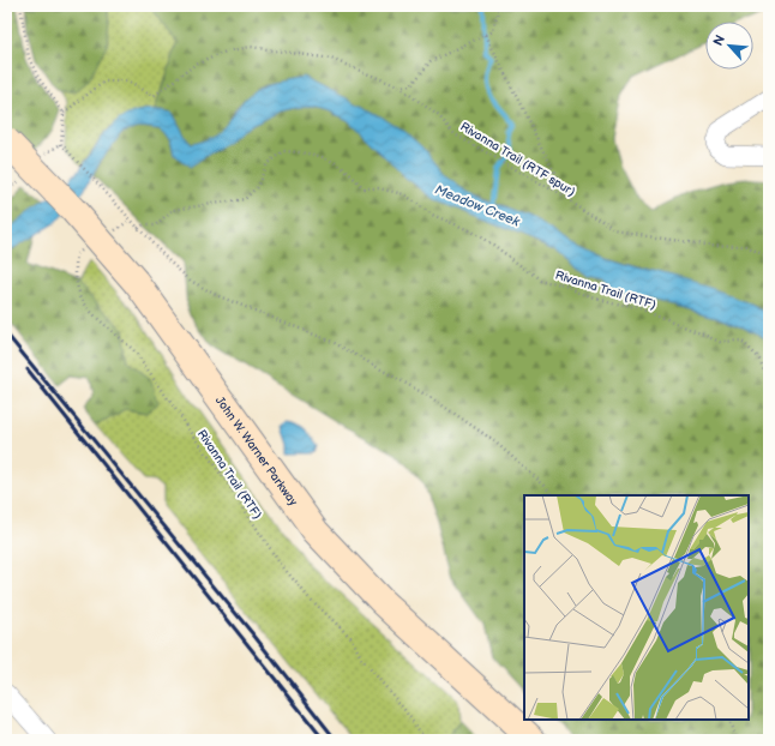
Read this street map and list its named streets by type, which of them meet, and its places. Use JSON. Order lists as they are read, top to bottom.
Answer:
{
  "streets": {
    "main road": ["John W. Warner Parkway"],
    "path": ["Rivanna Trail (RTF spur)", "Rivanna Trail (RTF)"]
  },
  "water": ["Meadow Creek"],
  "north": "top left"
}
